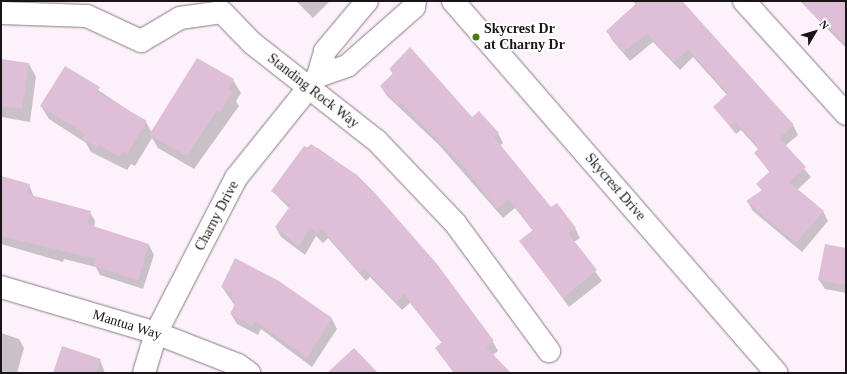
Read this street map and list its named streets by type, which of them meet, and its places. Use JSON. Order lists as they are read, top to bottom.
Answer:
{
  "streets": {
    "street": [
      "Standing Rock Way",
      "Skycrest Drive",
      "Charny Drive",
      "Mantua Way"
    ]
  },
  "crossings": [
    ["Standing Rock Way", "Charny Drive"],
    ["Charny Drive", "Mantua Way"]
  ],
  "places": ["Skycrest Dr at Charny Dr"],
  "north": "top right"
}
